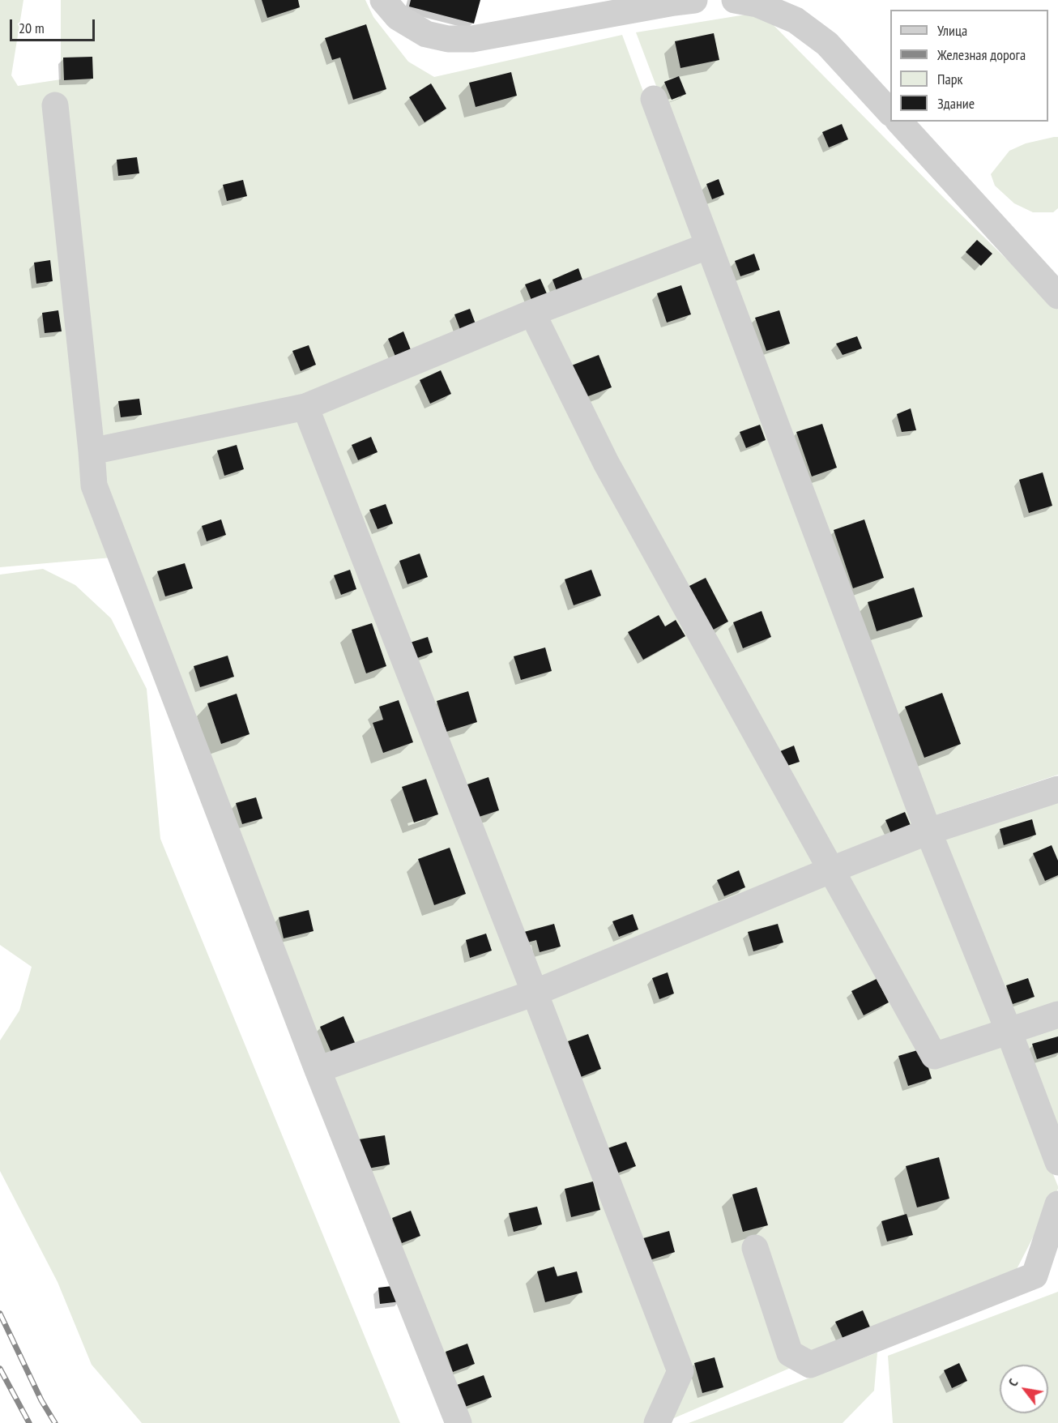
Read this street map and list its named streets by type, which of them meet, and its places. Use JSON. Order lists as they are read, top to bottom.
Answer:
{
  "legend": [
    "Улица",
    "Железная дорога",
    "Парк",
    "Здание"
  ],
  "scale_bar": "20 m",
  "north": "top left"
}
